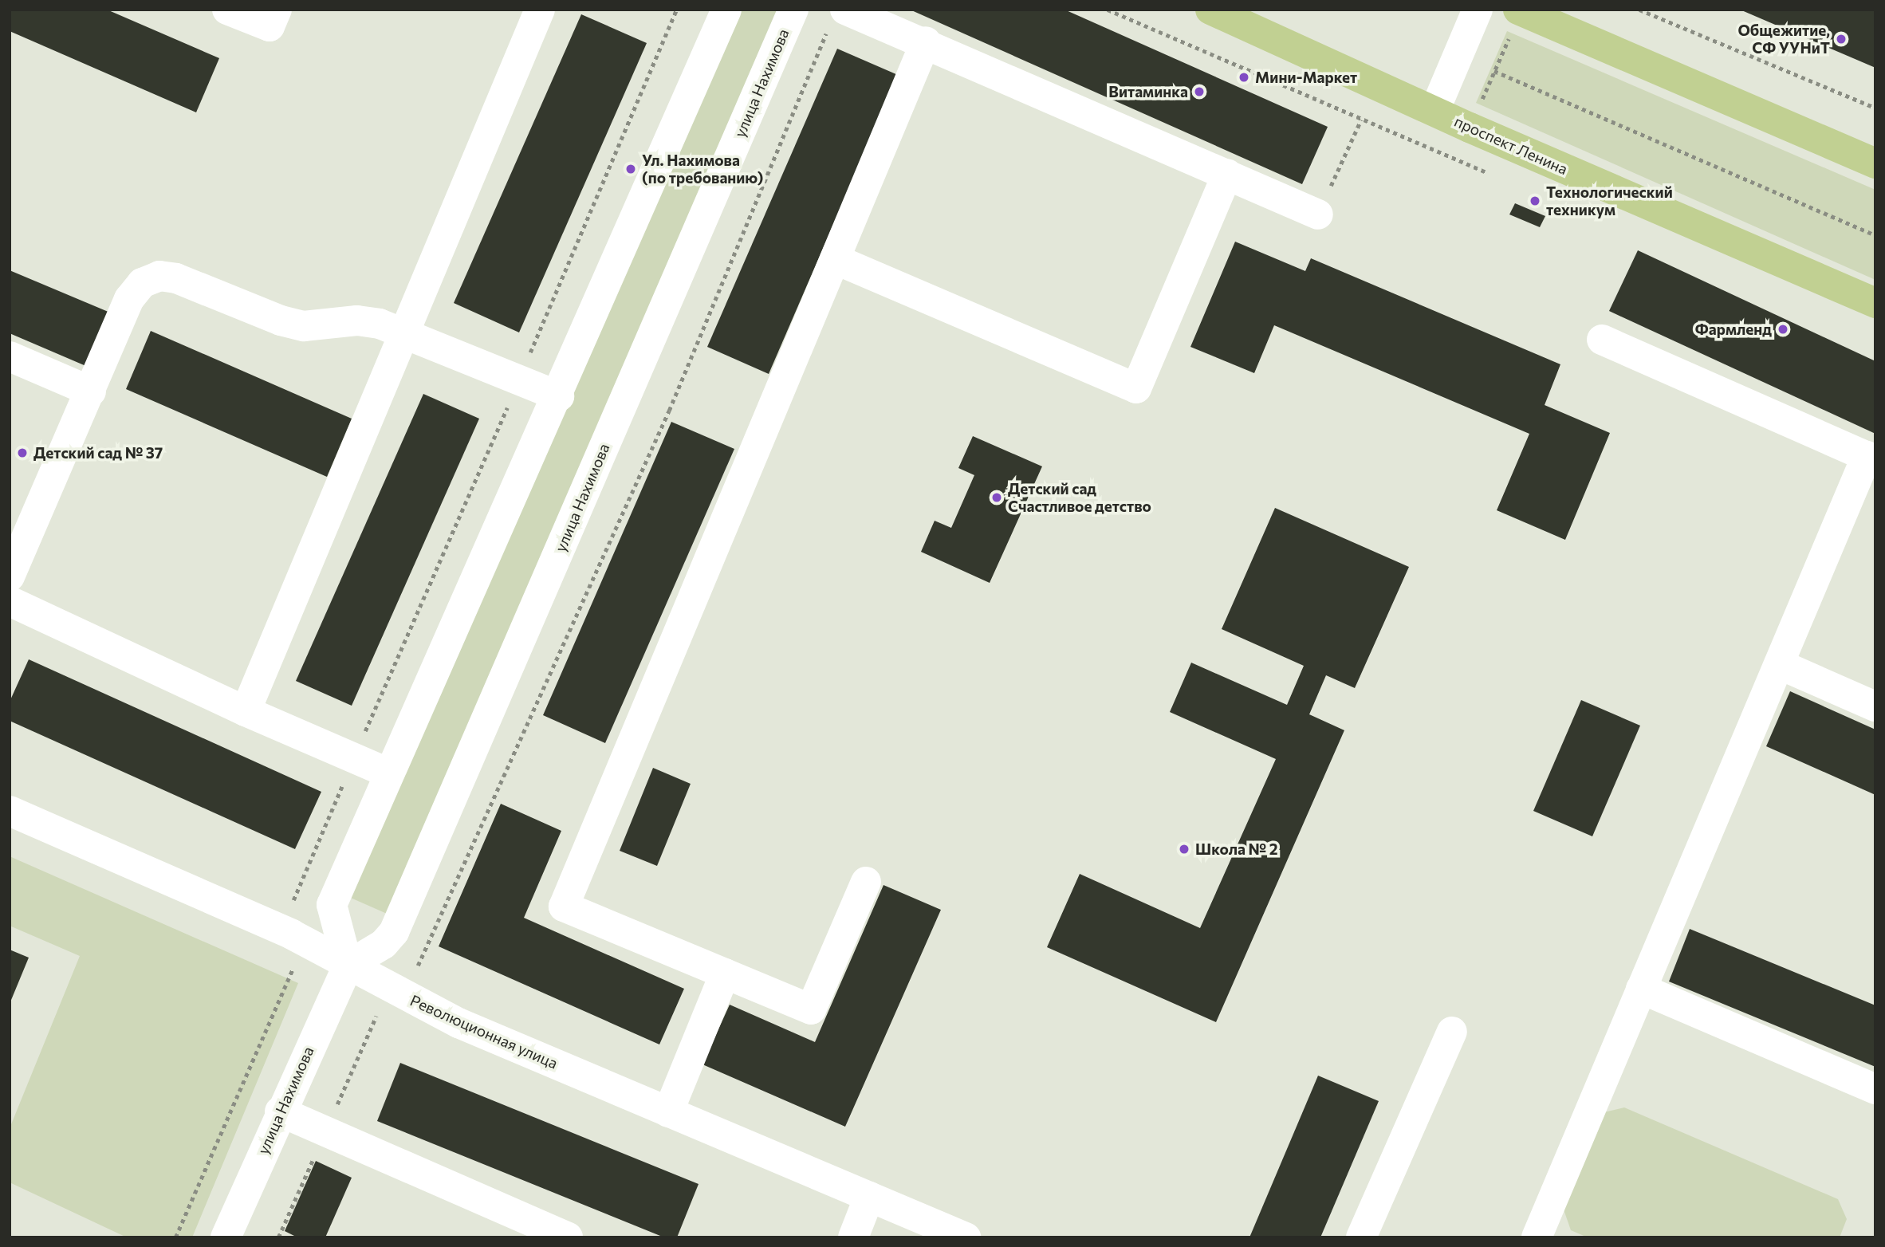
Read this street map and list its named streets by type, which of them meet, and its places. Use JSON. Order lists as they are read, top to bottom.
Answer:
{
  "streets": {
    "main road": ["проспект Ленина"],
    "street": ["улица Нахимова", "Революционная улица"]
  },
  "crossings": [
    ["улица Нахимова", "Революционная улица"]
  ],
  "places": [
    "Общежитие, СФ УУНиТ",
    "Мини-Маркет",
    "Витаминка",
    "Ул. Нахимова (по требованию)",
    "Технологический техникум",
    "Фармленд",
    "Детский сад № 37",
    "Детский сад Счастливое детство",
    "Школа № 2"
  ]
}
